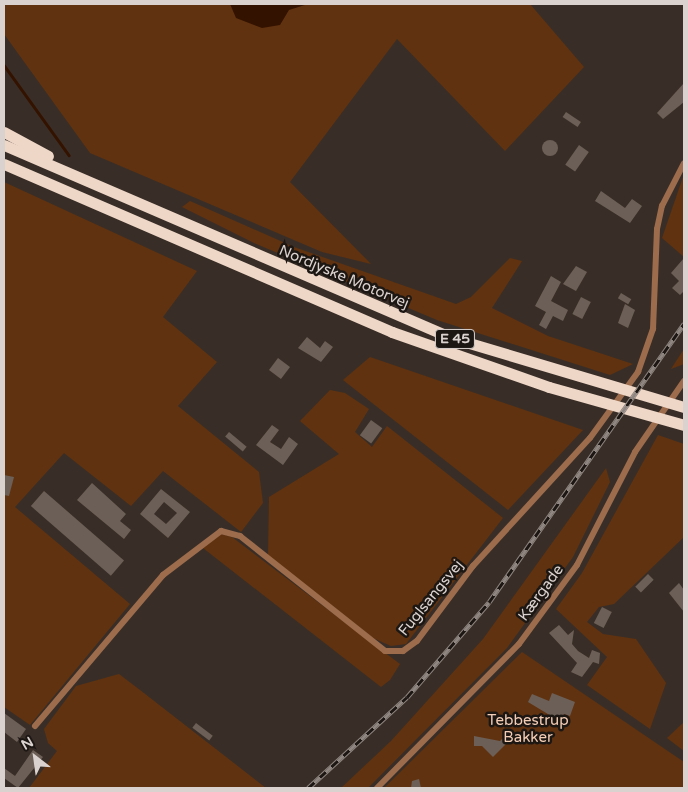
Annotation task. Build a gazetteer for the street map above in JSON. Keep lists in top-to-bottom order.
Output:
{
  "streets": {
    "highway": ["Nordjyske Motorvej", "E 45"],
    "street": ["Kærgade", "Fuglsangsvej"]
  },
  "parks": ["Tebbestrup Bakker"],
  "north": "top left"
}
